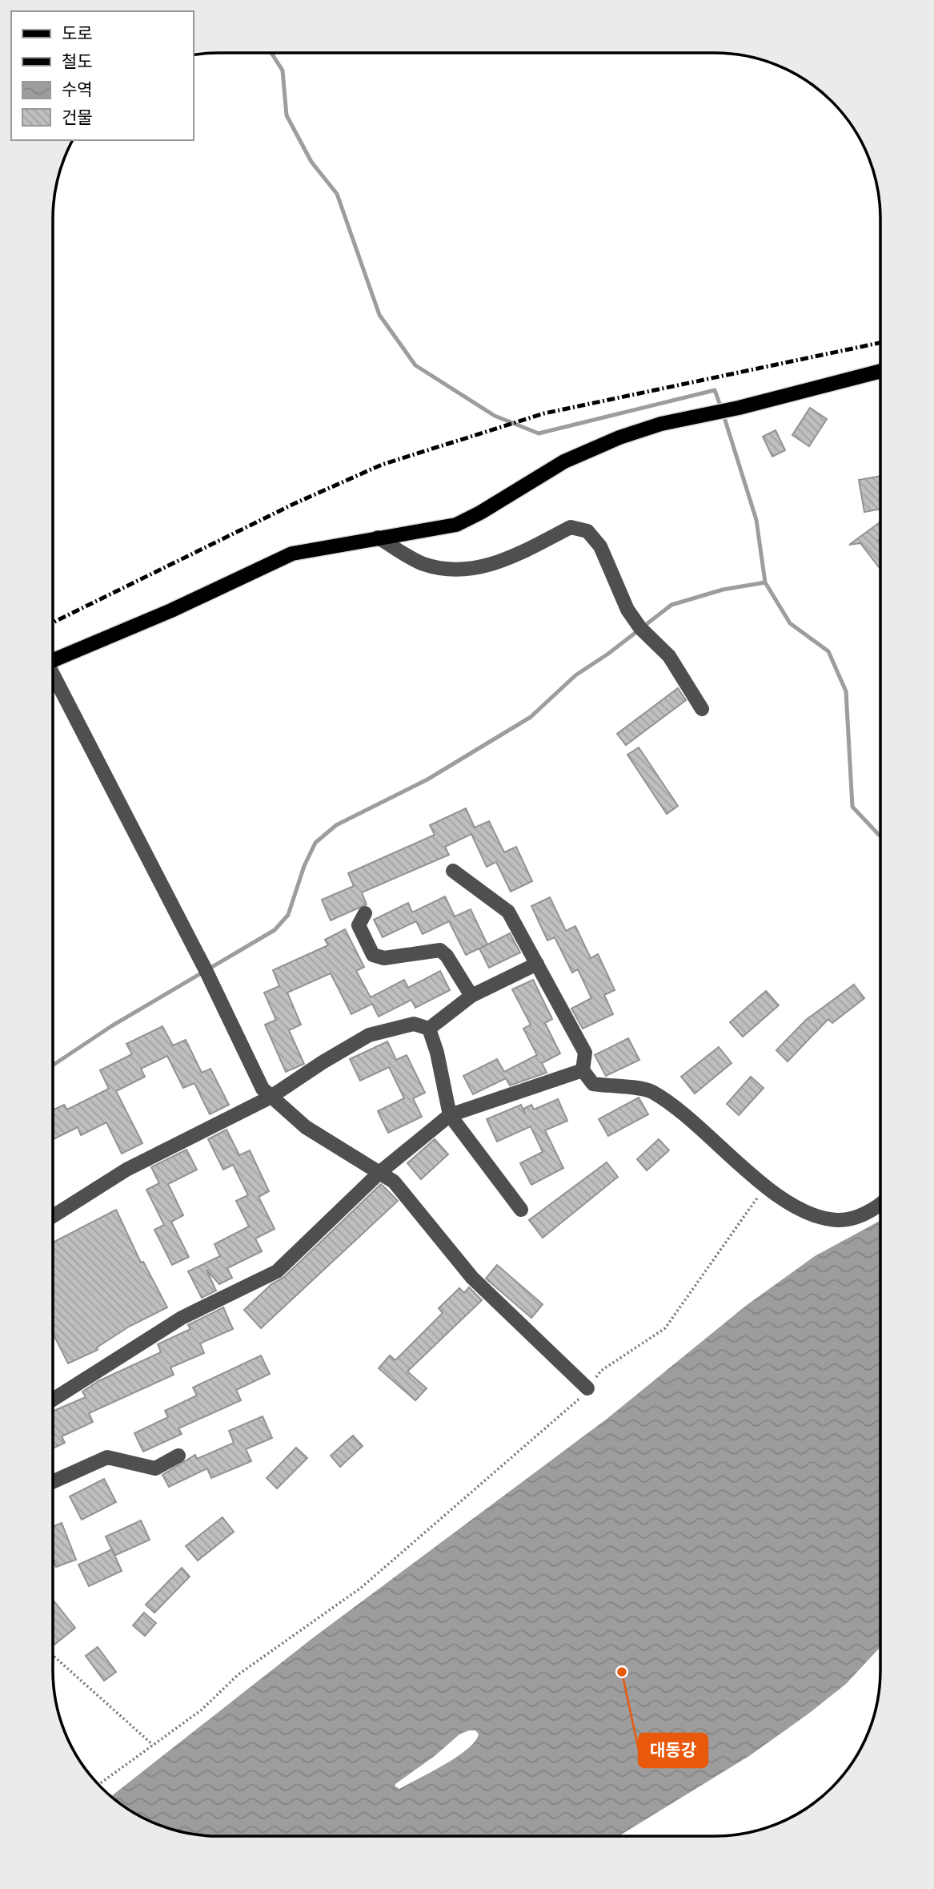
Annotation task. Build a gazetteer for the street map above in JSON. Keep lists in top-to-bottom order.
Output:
{
  "places": ["대동강"],
  "legend": [
    "도로",
    "철도",
    "수역",
    "건물"
  ]
}
